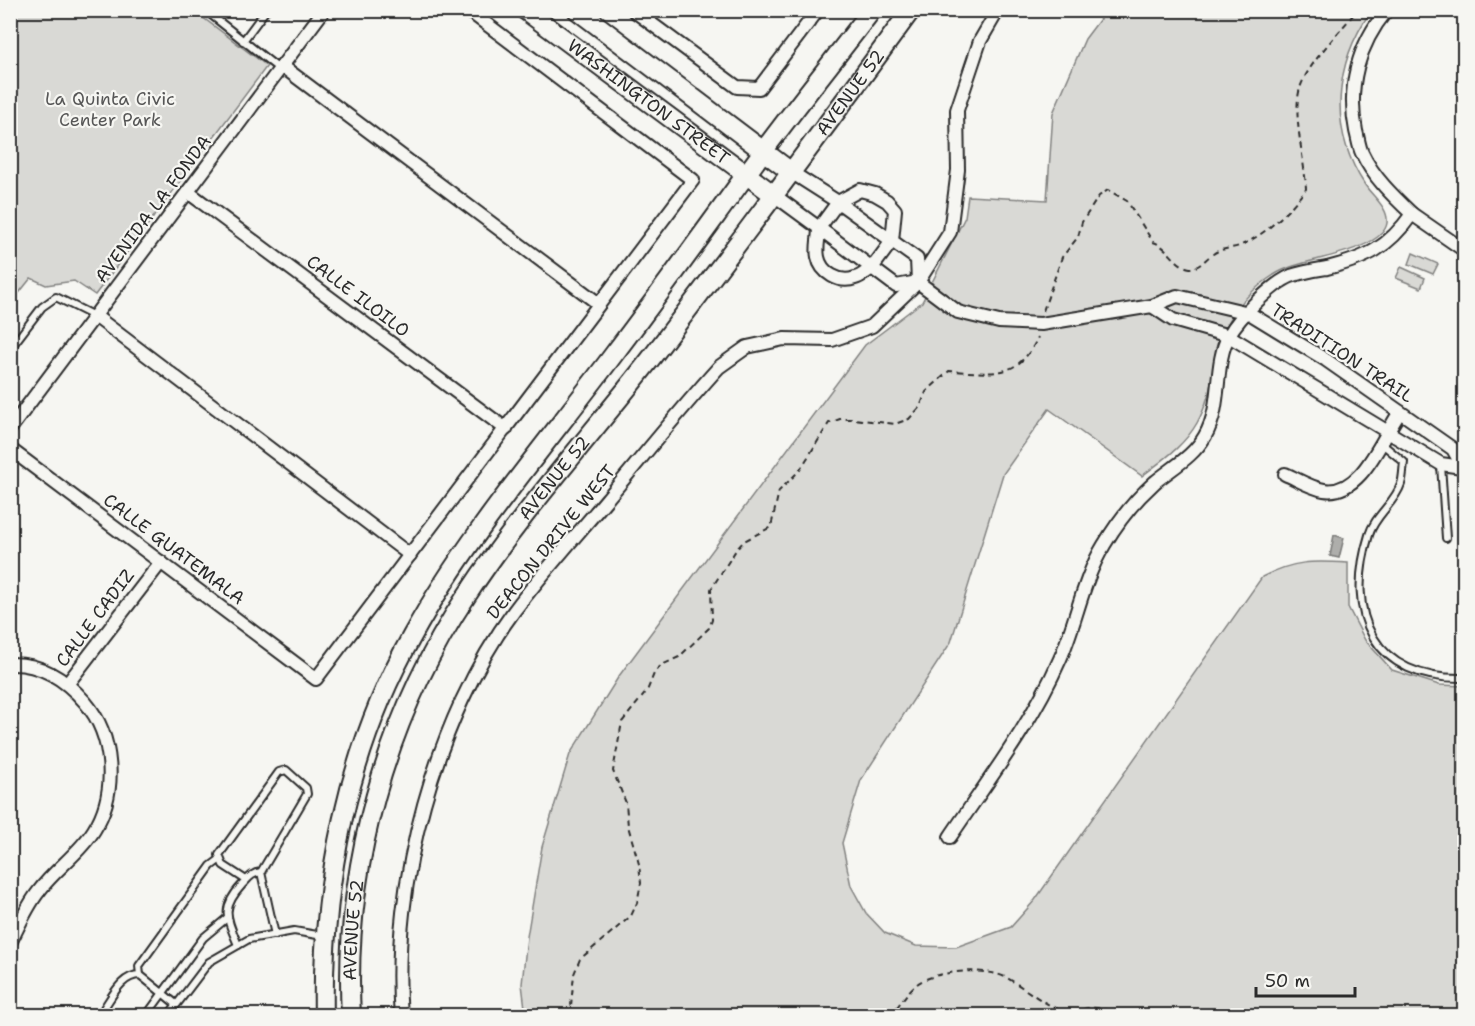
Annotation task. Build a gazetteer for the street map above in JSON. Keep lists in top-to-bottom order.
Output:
{
  "streets": {
    "main road": ["AVENUE 52", "WASHINGTON STREET"],
    "street": [
      "AVENIDA LA FONDA",
      "CALLE ILOILO",
      "TRADITION TRAIL",
      "DEACON DRIVE WEST",
      "CALLE GUATEMALA",
      "CALLE CADIZ"
    ]
  },
  "crossings": [
    ["AVENUE 52", "WASHINGTON STREET"],
    ["AVENIDA LA FONDA", "CALLE ILOILO"],
    ["TRADITION TRAIL", "DEACON DRIVE WEST"],
    ["CALLE GUATEMALA", "CALLE CADIZ"]
  ],
  "parks": ["La Quinta Civic Center Park"],
  "scale_bar": "50 m"
}
